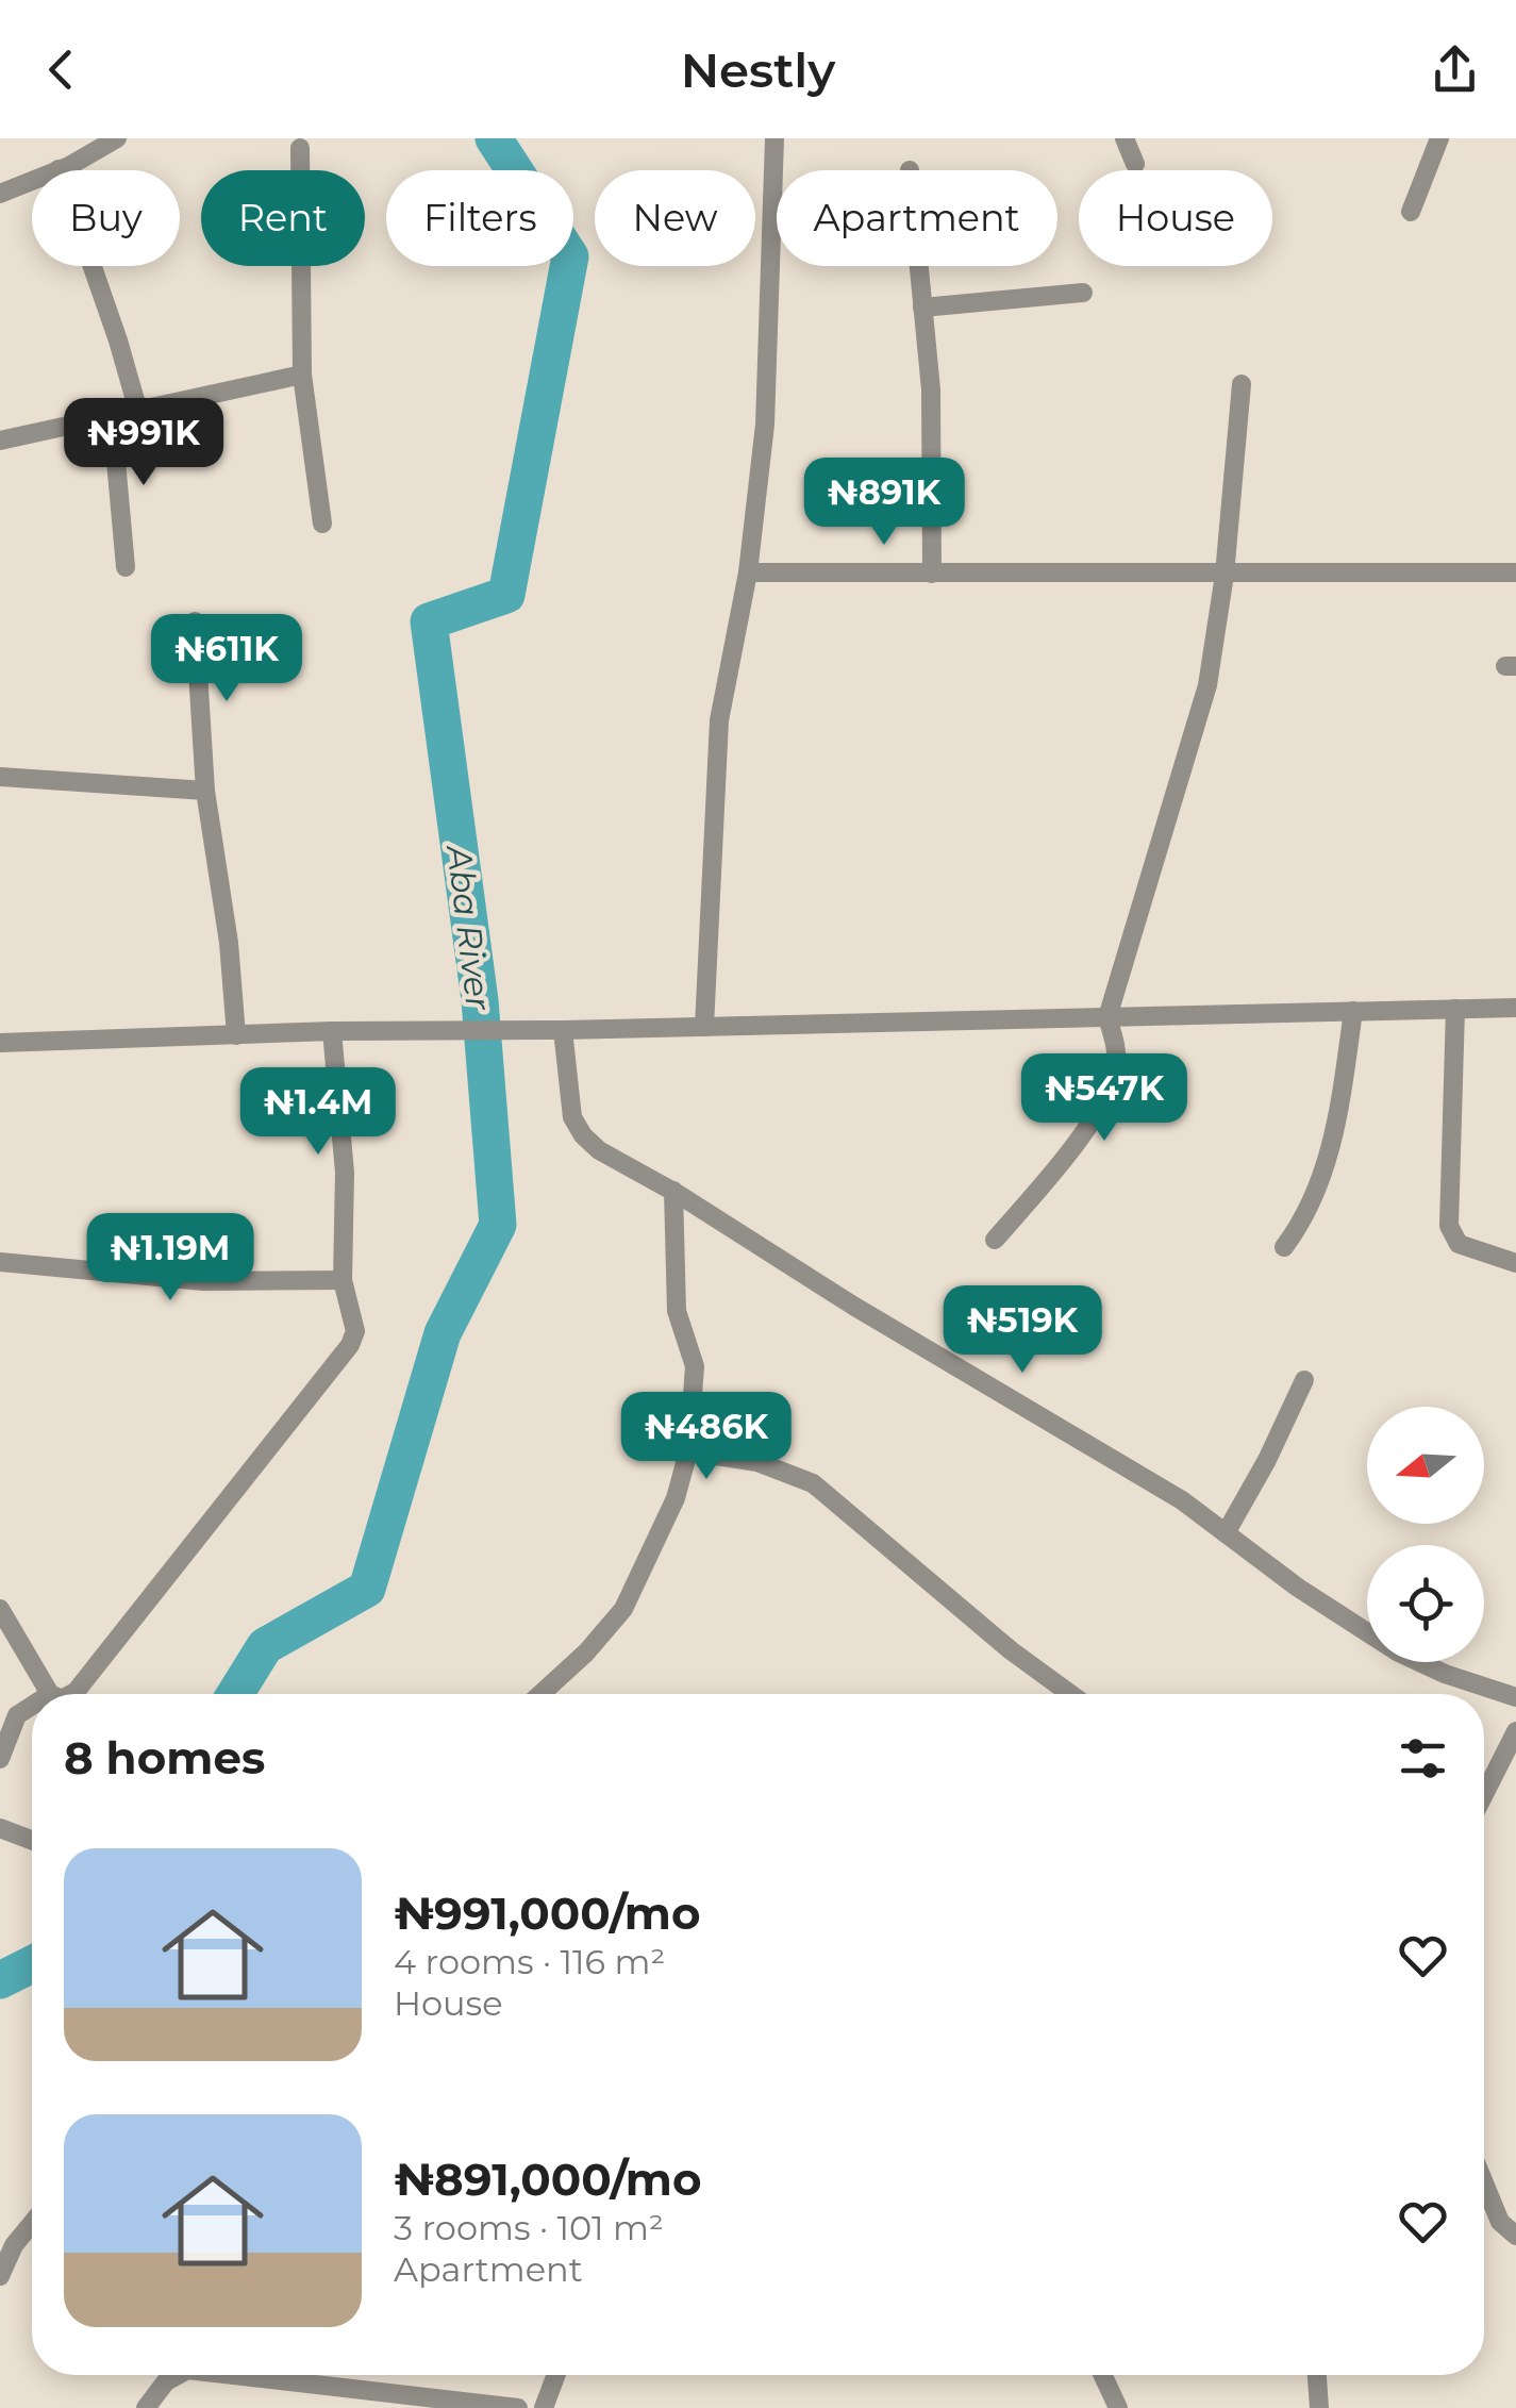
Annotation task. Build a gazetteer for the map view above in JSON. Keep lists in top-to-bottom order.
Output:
{
  "water": ["Aba River"],
  "north": "left",
  "page": {
    "header": "Nestly",
    "chip": [
      "Buy",
      "Rent",
      "Filters",
      "New",
      "Apartment",
      "House"
    ],
    "price": [
      "₦991K",
      "₦891K",
      "₦611K",
      "₦547K",
      "₦1.4M",
      "₦1.19M",
      "₦519K",
      "₦486K"
    ],
    "heading": "8 homes",
    "list": [
      {
        "name": "₦991,000/mo",
        "note": "4 rooms · 116 m² · House"
      },
      {
        "name": "₦891,000/mo",
        "note": "3 rooms · 101 m² · Apartment"
      }
    ]
  }
}
